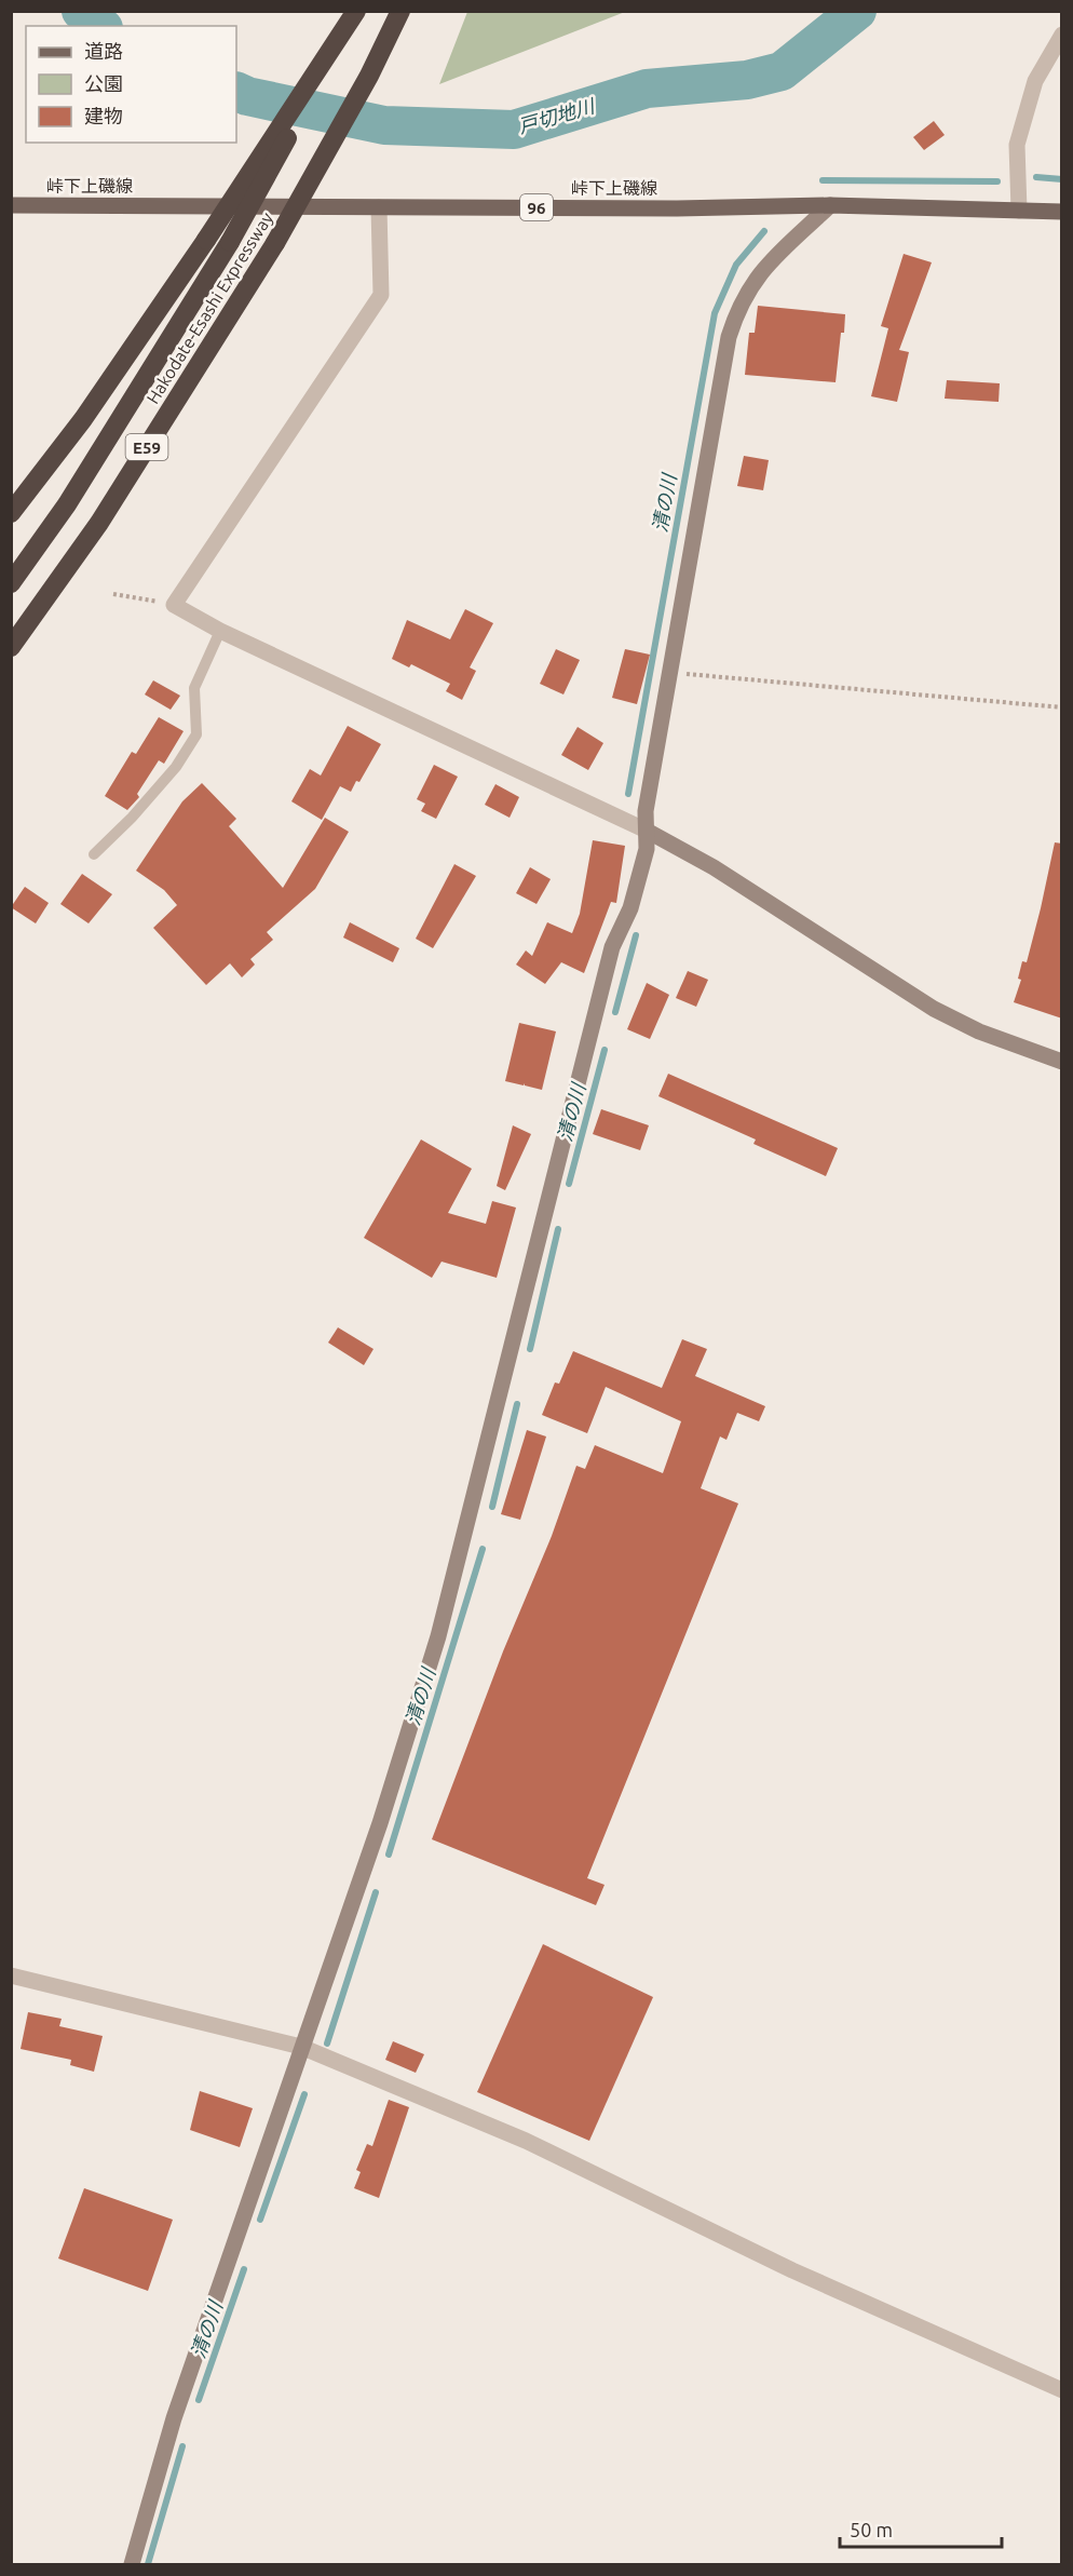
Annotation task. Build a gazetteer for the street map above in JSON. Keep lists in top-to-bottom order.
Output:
{
  "streets": {
    "highway": ["Hakodate-Esashi Expressway", "E59"],
    "main road": ["峠下上磯線", "96"]
  },
  "water": ["戸切地川", "清の川"],
  "legend": ["道路", "公園", "建物"],
  "scale_bar": "50 m"
}
